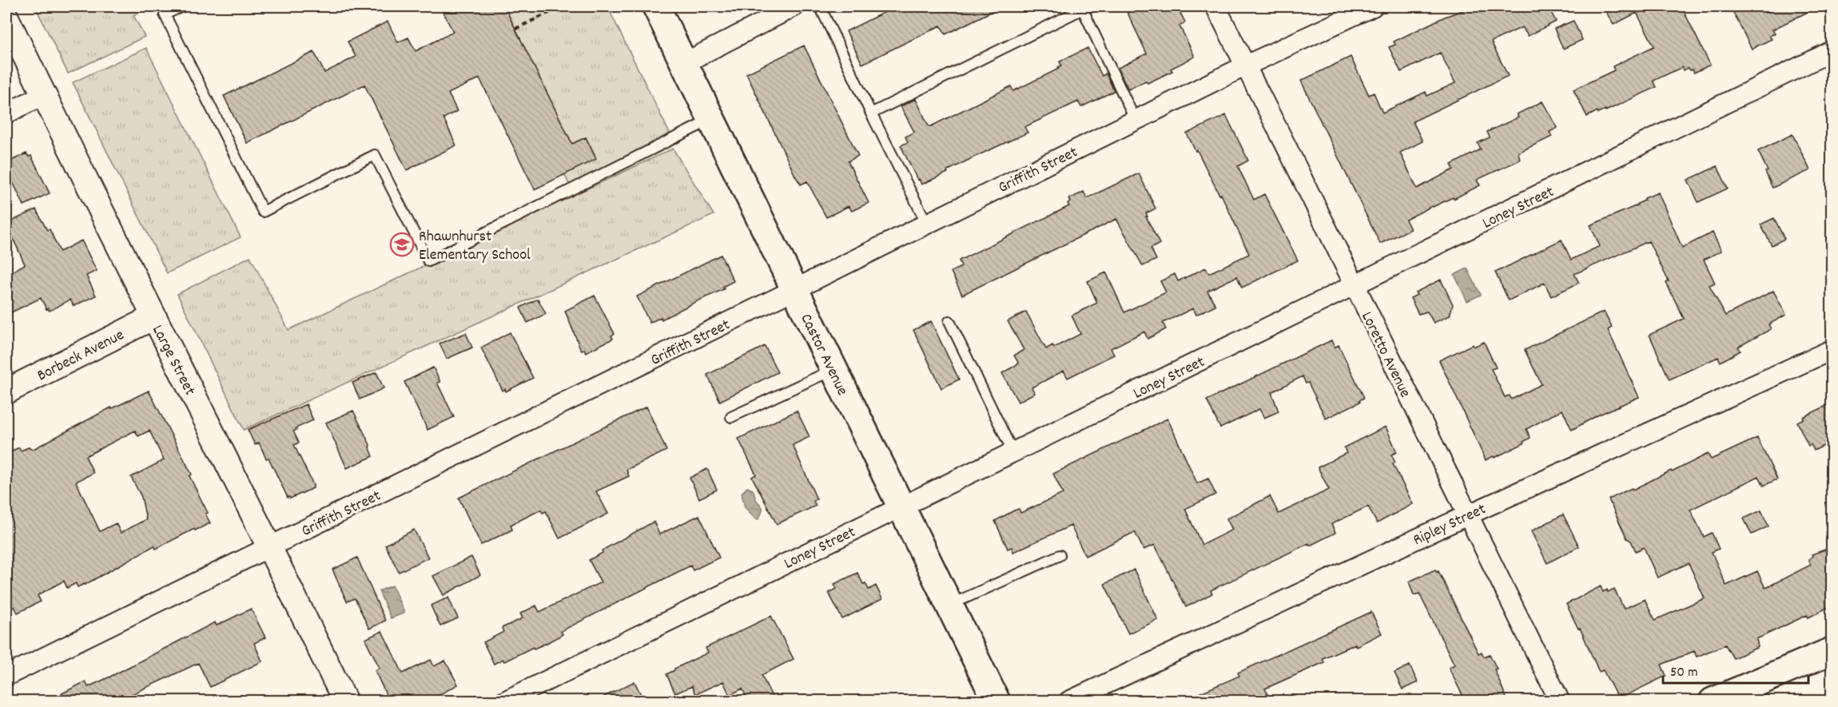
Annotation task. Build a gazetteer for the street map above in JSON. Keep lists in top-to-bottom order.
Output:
{
  "streets": {
    "main road": ["Castor Avenue"],
    "street": [
      "Griffith Street",
      "Loney Street",
      "Borbeck Avenue",
      "Loretto Avenue",
      "Large Street",
      "Ripley Street"
    ]
  },
  "crossings": [
    ["Griffith Street", "Castor Avenue"],
    ["Griffith Street", "Loretto Avenue"],
    ["Griffith Street", "Large Street"],
    ["Loney Street", "Castor Avenue"],
    ["Loney Street", "Loretto Avenue"],
    ["Borbeck Avenue", "Large Street"],
    ["Loretto Avenue", "Ripley Street"]
  ],
  "places": {
    "school or university": ["Rhawnhurst Elementary School"]
  },
  "scale_bar": "50 m"
}
